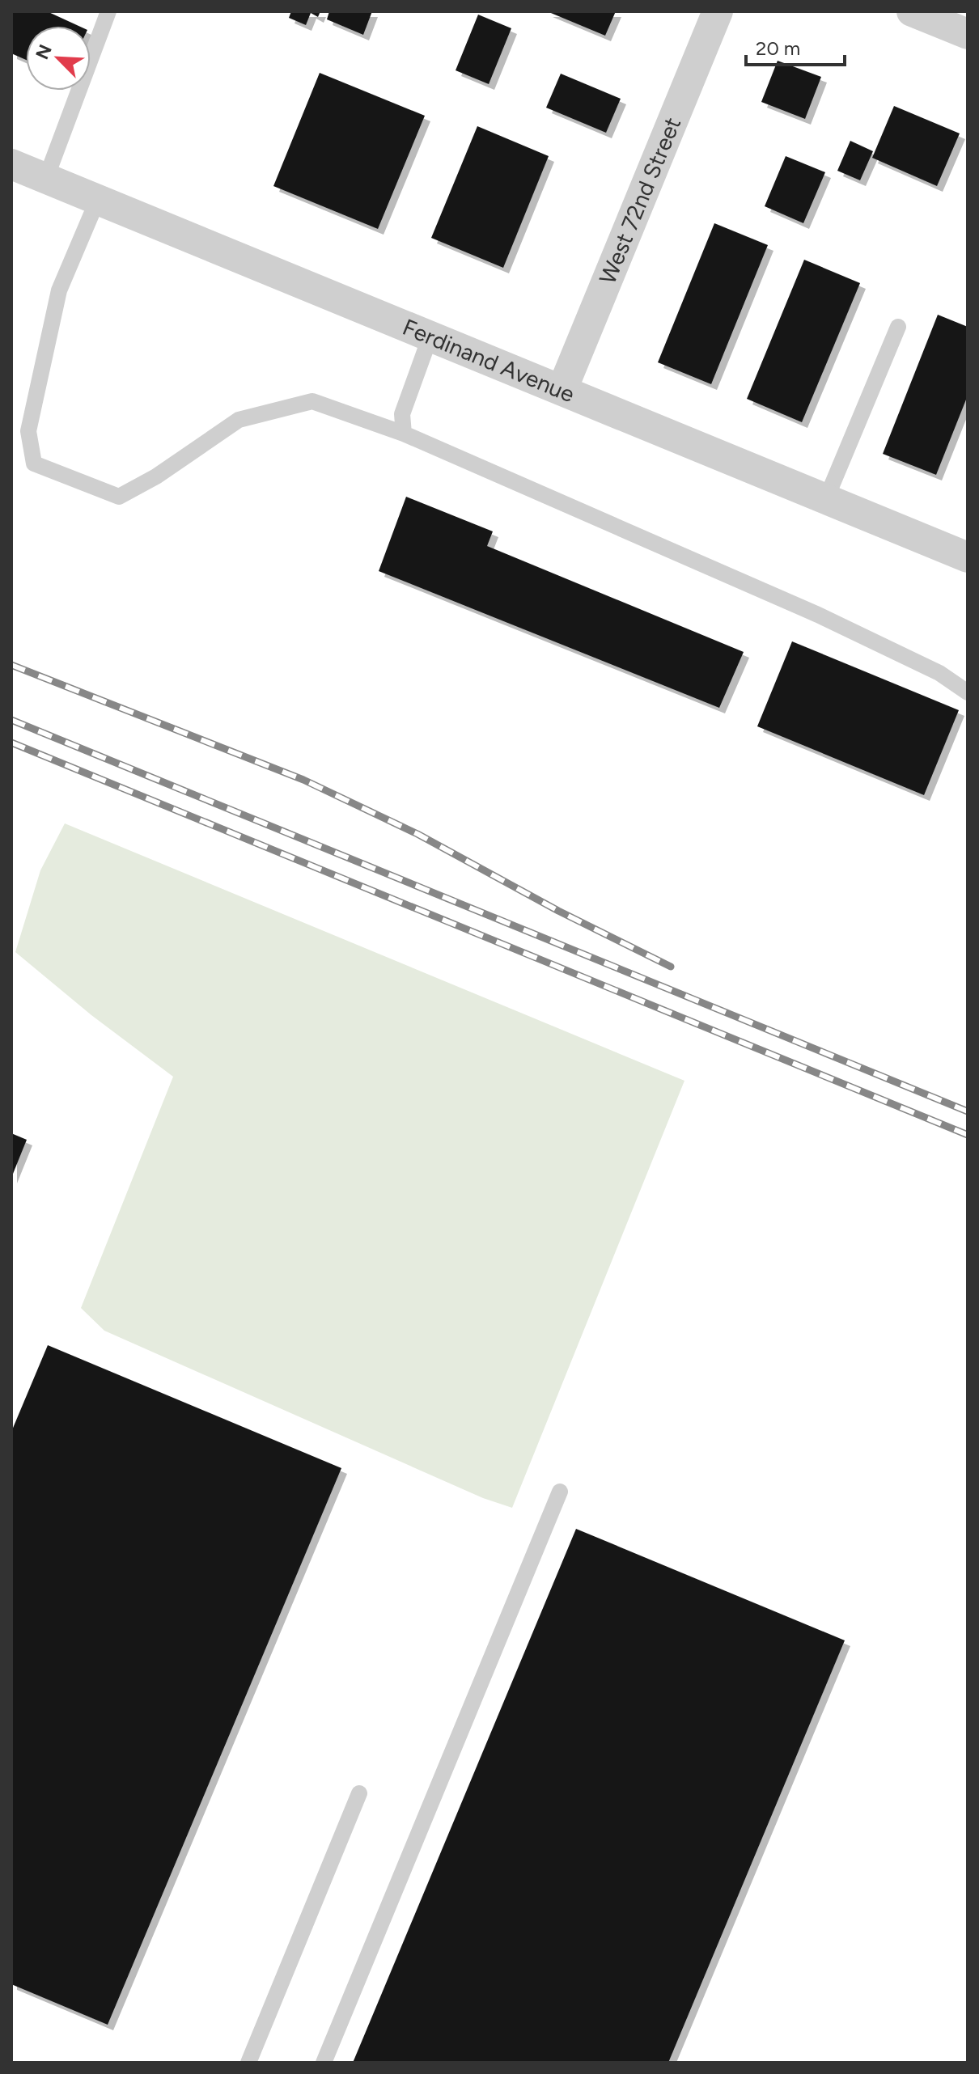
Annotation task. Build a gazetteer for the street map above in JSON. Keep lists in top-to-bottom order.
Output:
{
  "streets": {
    "street": ["West 72nd Street", "Ferdinand Avenue"]
  },
  "crossings": [
    ["West 72nd Street", "Ferdinand Avenue"]
  ],
  "scale_bar": "20 m",
  "north": "top left"
}
